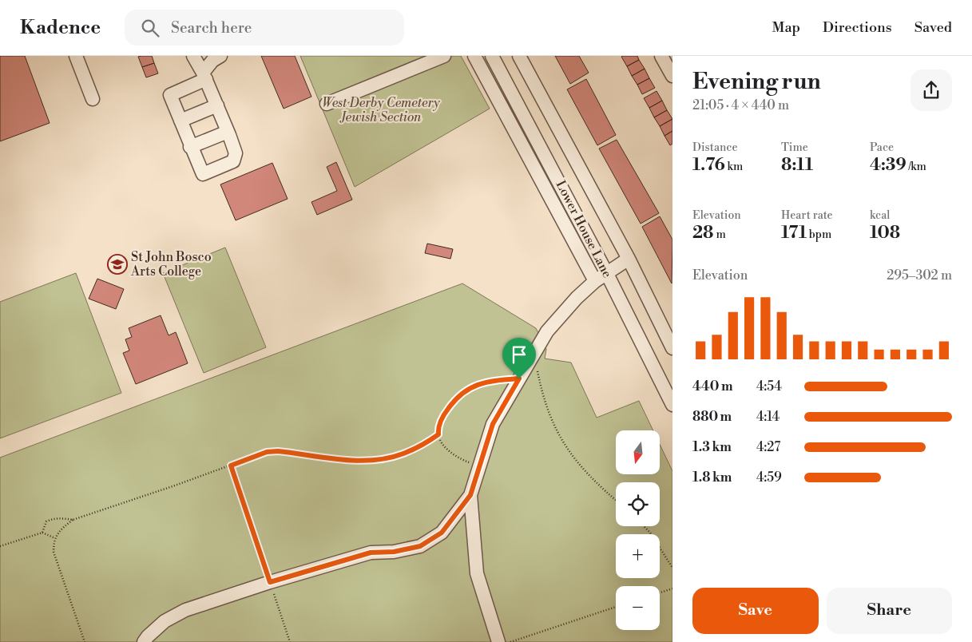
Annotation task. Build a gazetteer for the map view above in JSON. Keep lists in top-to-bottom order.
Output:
{
  "streets": {
    "street": ["Lower House Lane"]
  },
  "parks": ["West Derby Cemetery Jewish Section"],
  "places": {
    "school or university": ["St John Bosco Arts College"]
  },
  "north": "bottom",
  "page": {
    "header": "Kadence",
    "search": "Search here",
    "nav": ["Map", "Directions", "Saved"],
    "heading": ["Evening run", "21:05 · 4 × 440 m"],
    "stats": [
      ["Distance", "1.76 km"],
      ["Time", "8:11"],
      ["Pace", "4:39 /km"],
      ["Elevation", "28 m"],
      ["Heart rate", "171 bpm"],
      ["kcal", "108"]
    ],
    "chart": ["Elevation", "295–302 m"],
    "list": [
      {
        "name": "440 m",
        "note": "4:54"
      },
      {
        "name": "880 m",
        "note": "4:14"
      },
      {
        "name": "1.3 km",
        "note": "4:27"
      },
      {
        "name": "1.8 km",
        "note": "4:59"
      }
    ],
    "map_buttons": ["+", "−"],
    "buttons": ["Save", "Share"]
  }
}
